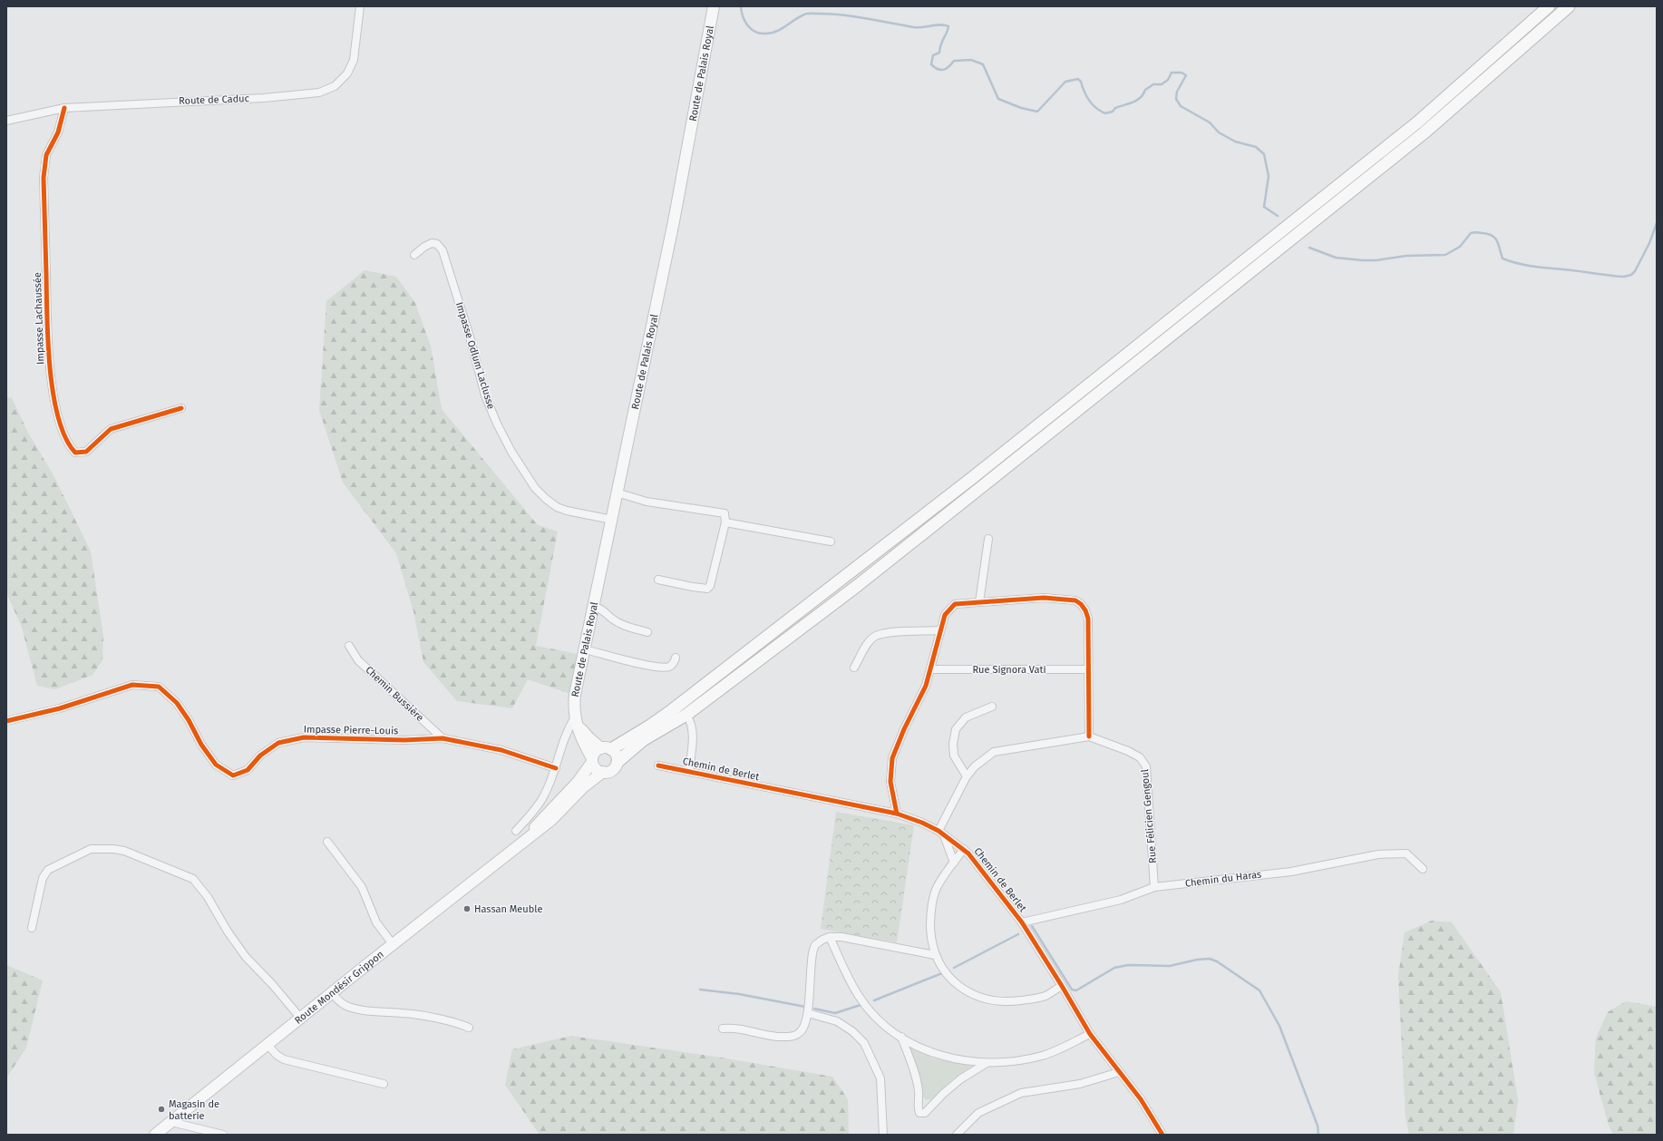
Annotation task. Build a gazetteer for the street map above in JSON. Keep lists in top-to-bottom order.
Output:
{
  "streets": {
    "main road": ["Route de Palais Royal", "Route Mondésir Grippon"],
    "street": [
      "Route de Caduc",
      "Impasse Lachaussée",
      "Impasse Odlum Laclusse",
      "Rue Signora Vati",
      "Chemin Bussière",
      "Impasse Pierre-Louis",
      "Chemin de Berlet",
      "Rue Félicien Gengoul",
      "Chemin du Haras"
    ]
  },
  "crossings": [
    ["Route de Palais Royal", "Impasse Odlum Laclusse"],
    ["Route de Palais Royal", "Route Mondésir Grippon"],
    ["Route de Caduc", "Impasse Lachaussée"],
    ["Chemin Bussière", "Impasse Pierre-Louis"],
    ["Chemin de Berlet", "Chemin du Haras"],
    ["Rue Félicien Gengoul", "Chemin du Haras"]
  ],
  "places": ["Hassan Meuble", "Magasin de batterie"]
}
